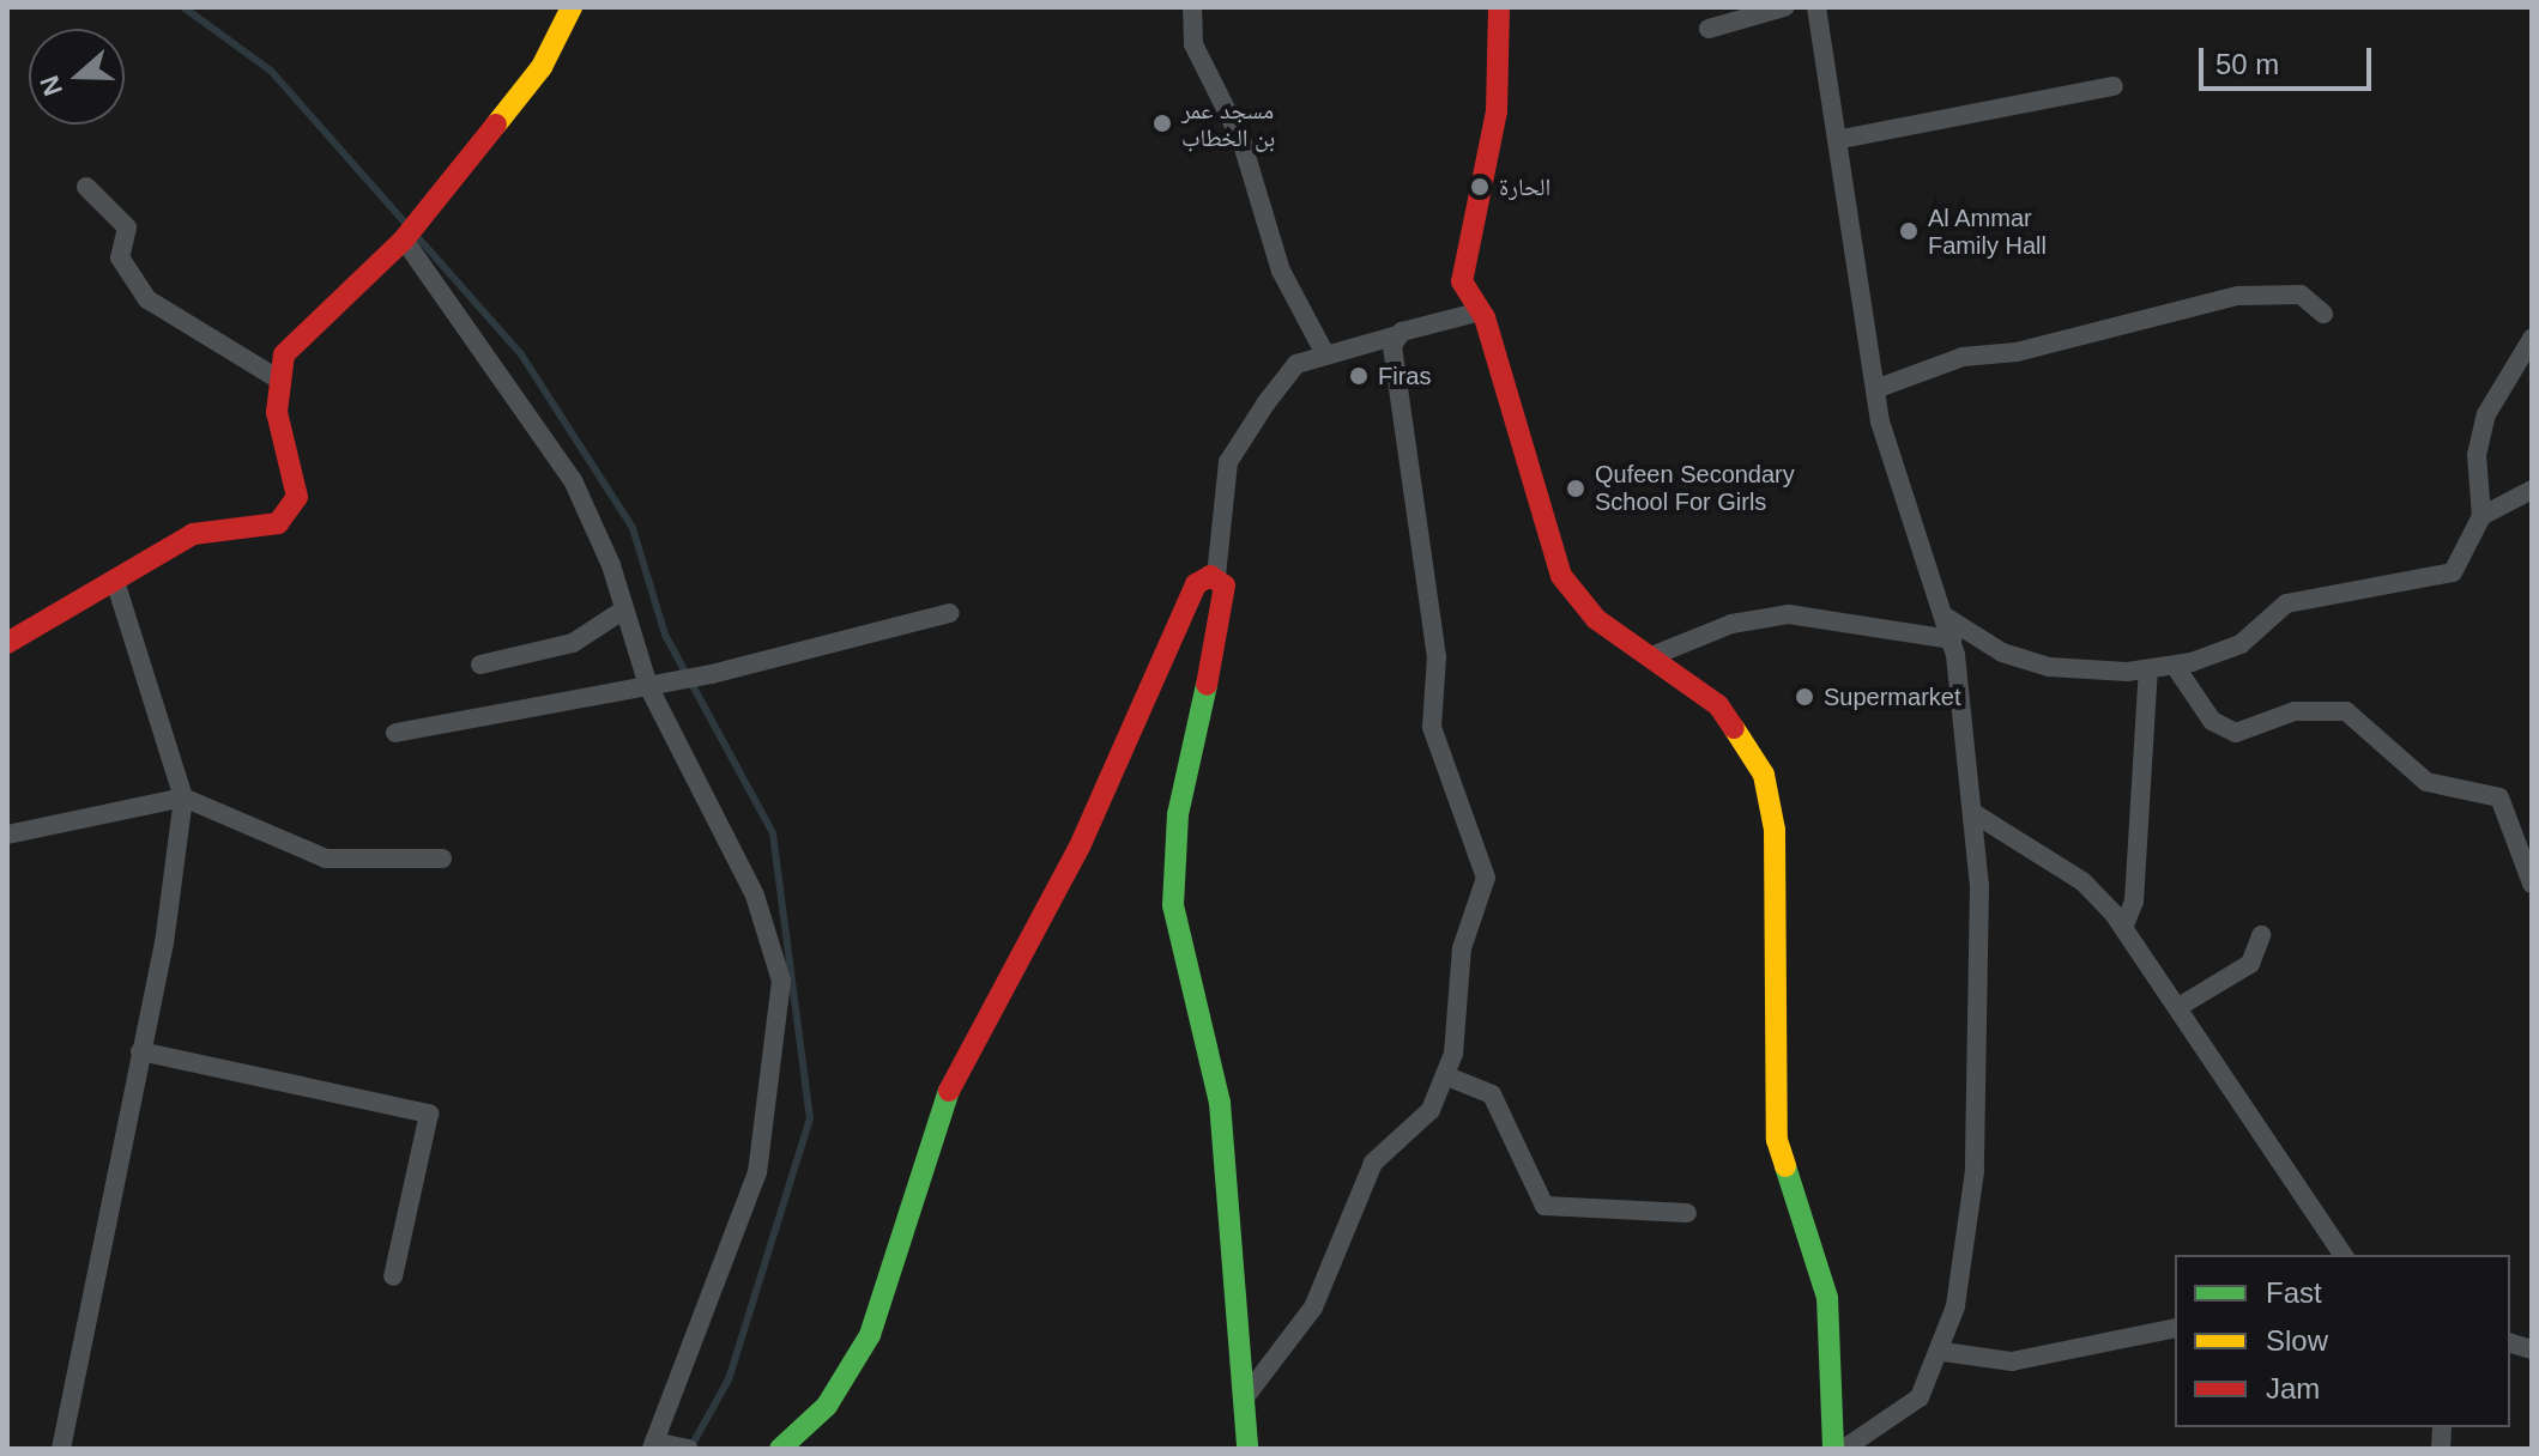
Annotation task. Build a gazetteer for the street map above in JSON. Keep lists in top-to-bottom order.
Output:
{
  "places": [
    "مسجد عمر بن الخطاب",
    "الحارة",
    "Al Ammar Family Hall",
    "Firas",
    "Qufeen Secondary School For Girls",
    "Supermarket"
  ],
  "legend": ["Fast", "Slow", "Jam"],
  "scale_bar": "50 m",
  "north": "left"
}
